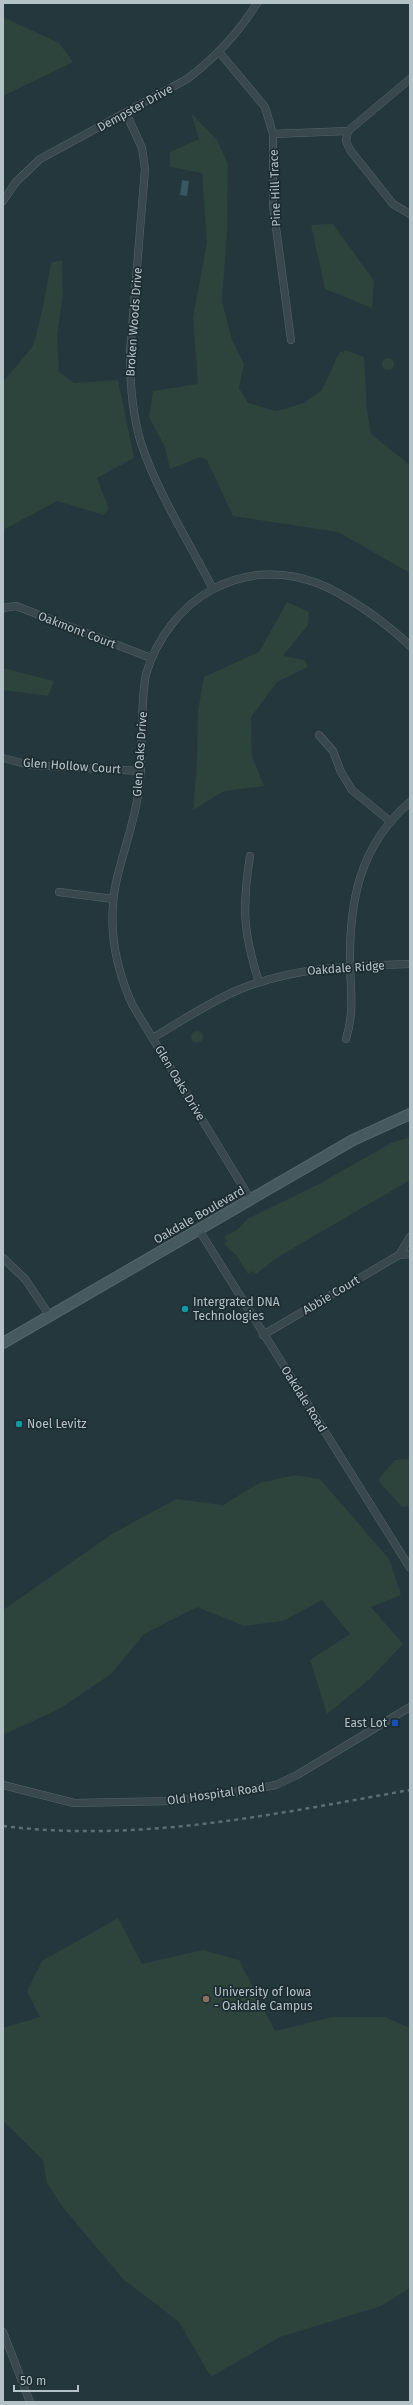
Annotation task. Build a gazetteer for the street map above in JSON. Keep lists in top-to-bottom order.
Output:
{
  "streets": {
    "main road": ["Oakdale Boulevard"],
    "street": [
      "Dempster Drive",
      "Pine Hill Trace",
      "Broken Woods Drive",
      "Oakmont Court",
      "Glen Oaks Drive",
      "Glen Hollow Court",
      "Oakdale Ridge",
      "Abbie Court",
      "Oakdale Road",
      "Old Hospital Road"
    ]
  },
  "crossings": [
    ["Dempster Drive", "Pine Hill Trace"],
    ["Dempster Drive", "Broken Woods Drive"],
    ["Broken Woods Drive", "Glen Oaks Drive"],
    ["Oakmont Court", "Glen Oaks Drive"],
    ["Glen Oaks Drive", "Glen Hollow Court"],
    ["Glen Oaks Drive", "Oakdale Ridge"],
    ["Glen Oaks Drive", "Oakdale Boulevard"],
    ["Oakdale Boulevard", "Oakdale Road"],
    ["Abbie Court", "Oakdale Road"]
  ],
  "places": {
    "other": ["Intergrated DNA Technologies", "Noel Levitz", "University of Iowa - Oakdale Campus"],
    "transit": ["East Lot"]
  },
  "scale_bar": "50 m"
}
